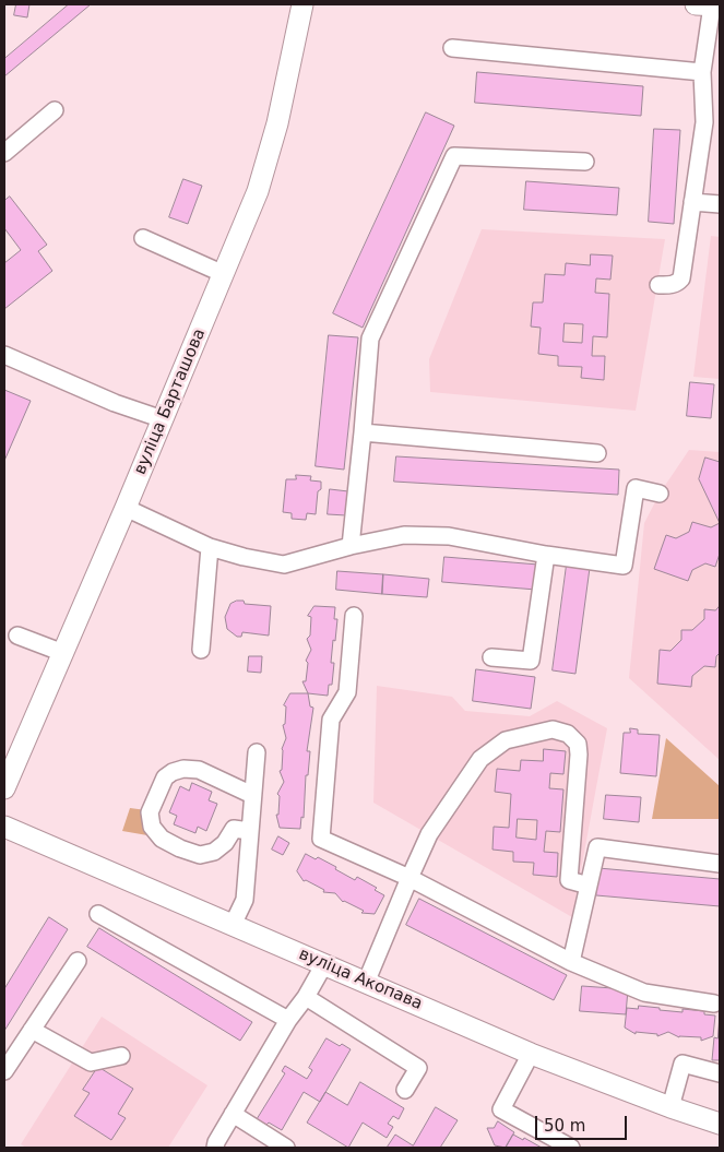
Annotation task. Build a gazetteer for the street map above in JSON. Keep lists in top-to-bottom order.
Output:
{
  "streets": {
    "main road": ["вуліца Барташова", "вуліца Акопава"]
  },
  "scale_bar": "50 m"
}
